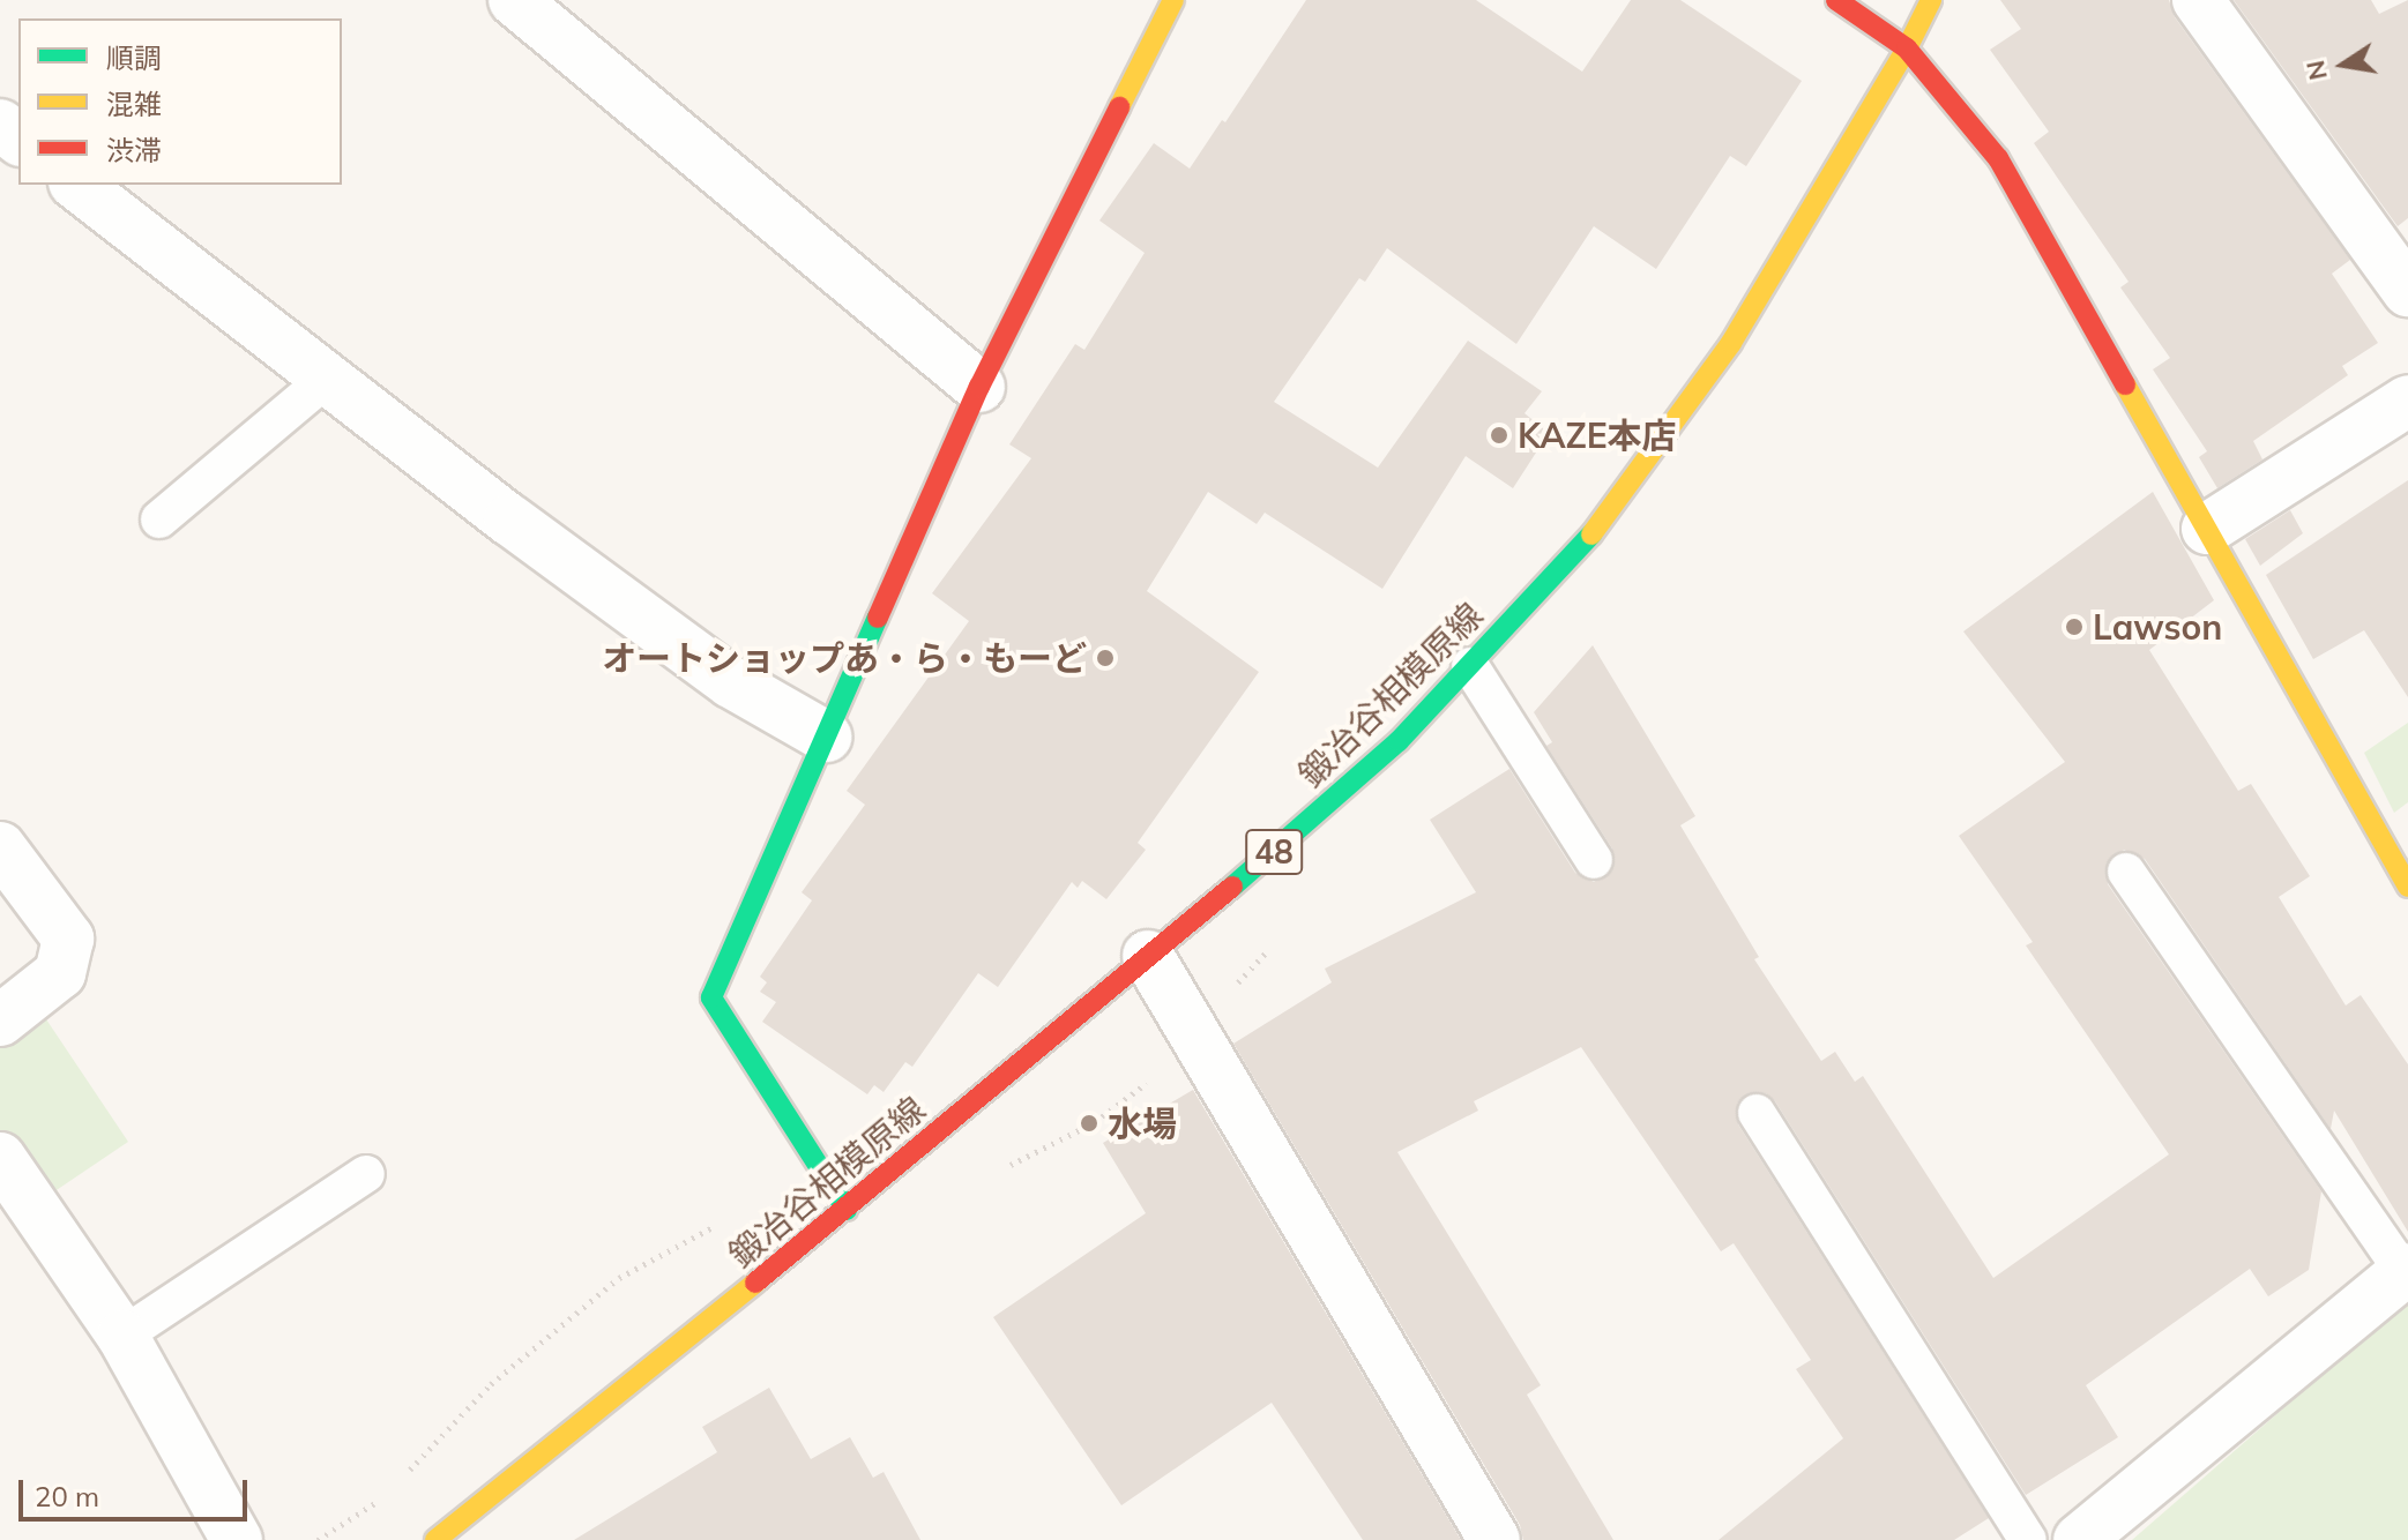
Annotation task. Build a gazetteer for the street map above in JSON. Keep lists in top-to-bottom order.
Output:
{
  "streets": {
    "street": ["鍛冶谷相模原線", "48"]
  },
  "places": [
    "KAZE本店",
    "Lawson",
    "オートショップあ・ら・もーど",
    "水場"
  ],
  "legend": ["順調", "混雑", "渋滞"],
  "scale_bar": "20 m",
  "north": "left"
}
